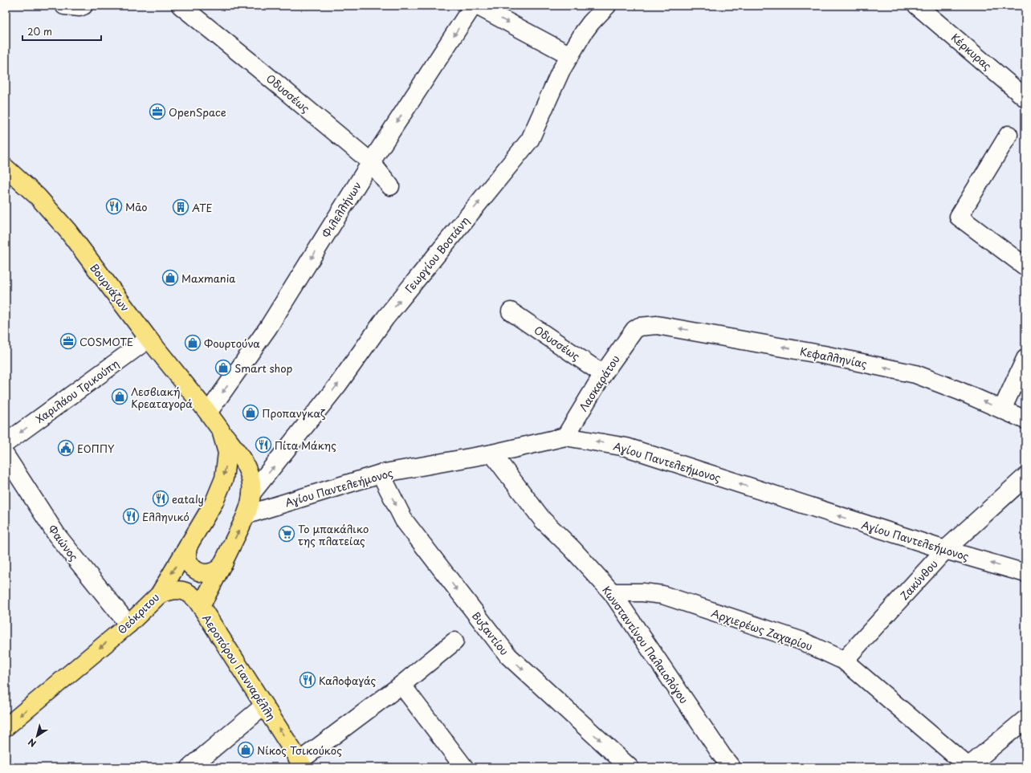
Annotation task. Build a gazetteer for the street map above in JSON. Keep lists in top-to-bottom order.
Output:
{
  "streets": {
    "main road": ["Βουρνάζων", "Θεόκριτου", "Αεροπόρου Γιανναρέλλη"],
    "street": [
      "Κέρκυρας",
      "Οδυσσέως",
      "Φιλελλήνων",
      "Γεωργίου Βοστάνη",
      "Κεφαλληνίας",
      "Λασκαράτου",
      "Χαριλάου Τρικούπη",
      "Αγίου Παντελεήμονος",
      "Φαώνος",
      "Ζακύνθου",
      "Αρχιερέως Ζαχαρίου",
      "Βυζαντίου",
      "Κωνσταντίνου Παλαιολόγου"
    ]
  },
  "crossings": [
    ["Οδυσσέως", "Φιλελλήνων"],
    ["Οδυσσέως", "Λασκαράτου"],
    ["Φιλελλήνων", "Βουρνάζων"],
    ["Φιλελλήνων", "Θεόκριτου"],
    ["Γεωργίου Βοστάνη", "Αεροπόρου Γιανναρέλλη"],
    ["Βουρνάζων", "Χαριλάου Τρικούπη"],
    ["Βουρνάζων", "Θεόκριτου"],
    ["Κεφαλληνίας", "Λασκαράτου"],
    ["Λασκαράτου", "Αγίου Παντελεήμονος"],
    ["Αγίου Παντελεήμονος", "Ζακύνθου"],
    ["Αγίου Παντελεήμονος", "Βυζαντίου"],
    ["Αγίου Παντελεήμονος", "Κωνσταντίνου Παλαιολόγου"],
    ["Αγίου Παντελεήμονος", "Αεροπόρου Γιανναρέλλη"],
    ["Φαώνος", "Θεόκριτου"],
    ["Ζακύνθου", "Αρχιερέως Ζαχαρίου"],
    ["Αρχιερέως Ζαχαρίου", "Κωνσταντίνου Παλαιολόγου"]
  ],
  "one_way": [
    "Φιλελλήνων",
    "Γεωργίου Βοστάνη",
    "Κεφαλληνίας",
    "Χαριλάου Τρικούπη",
    "Αγίου Παντελεήμονος",
    "Θεόκριτου",
    "Βυζαντίου"
  ],
  "places": {
    "office": ["OpenSpace", "COSMOTE"],
    "restaurant": [
      "Māo",
      "Πίτα Μάκης",
      "eataly",
      "Ελληνικό",
      "Καλοφαγάς"
    ],
    "building": ["ΑΤΕ"],
    "shop": [
      "Maxmania",
      "Φουρτούνα",
      "Smart shop",
      "Λεσβιακή Κρεαταγορά",
      "Προπανγκαζ",
      "Νίκος Τσικούκος"
    ],
    "public building": ["ΕΟΠΠΥ"],
    "supermarket": ["Το μπακάλικο της πλατείας"]
  },
  "scale_bar": "20 m",
  "north": "bottom left"
}
